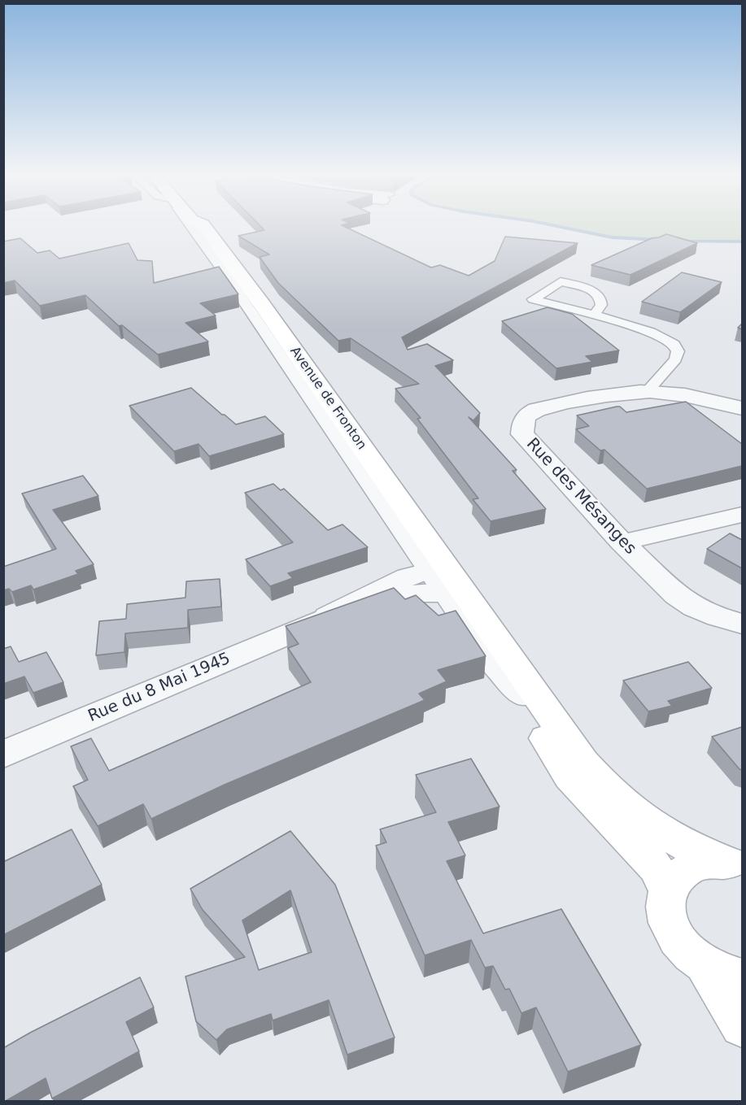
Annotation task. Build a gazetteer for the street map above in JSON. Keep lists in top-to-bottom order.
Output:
{
  "streets": {
    "main road": ["Avenue de Fronton"],
    "street": ["Rue des Mésanges", "Rue du 8 Mai 1945"]
  },
  "crossings": [
    ["Avenue de Fronton", "Rue du 8 Mai 1945"]
  ]
}
